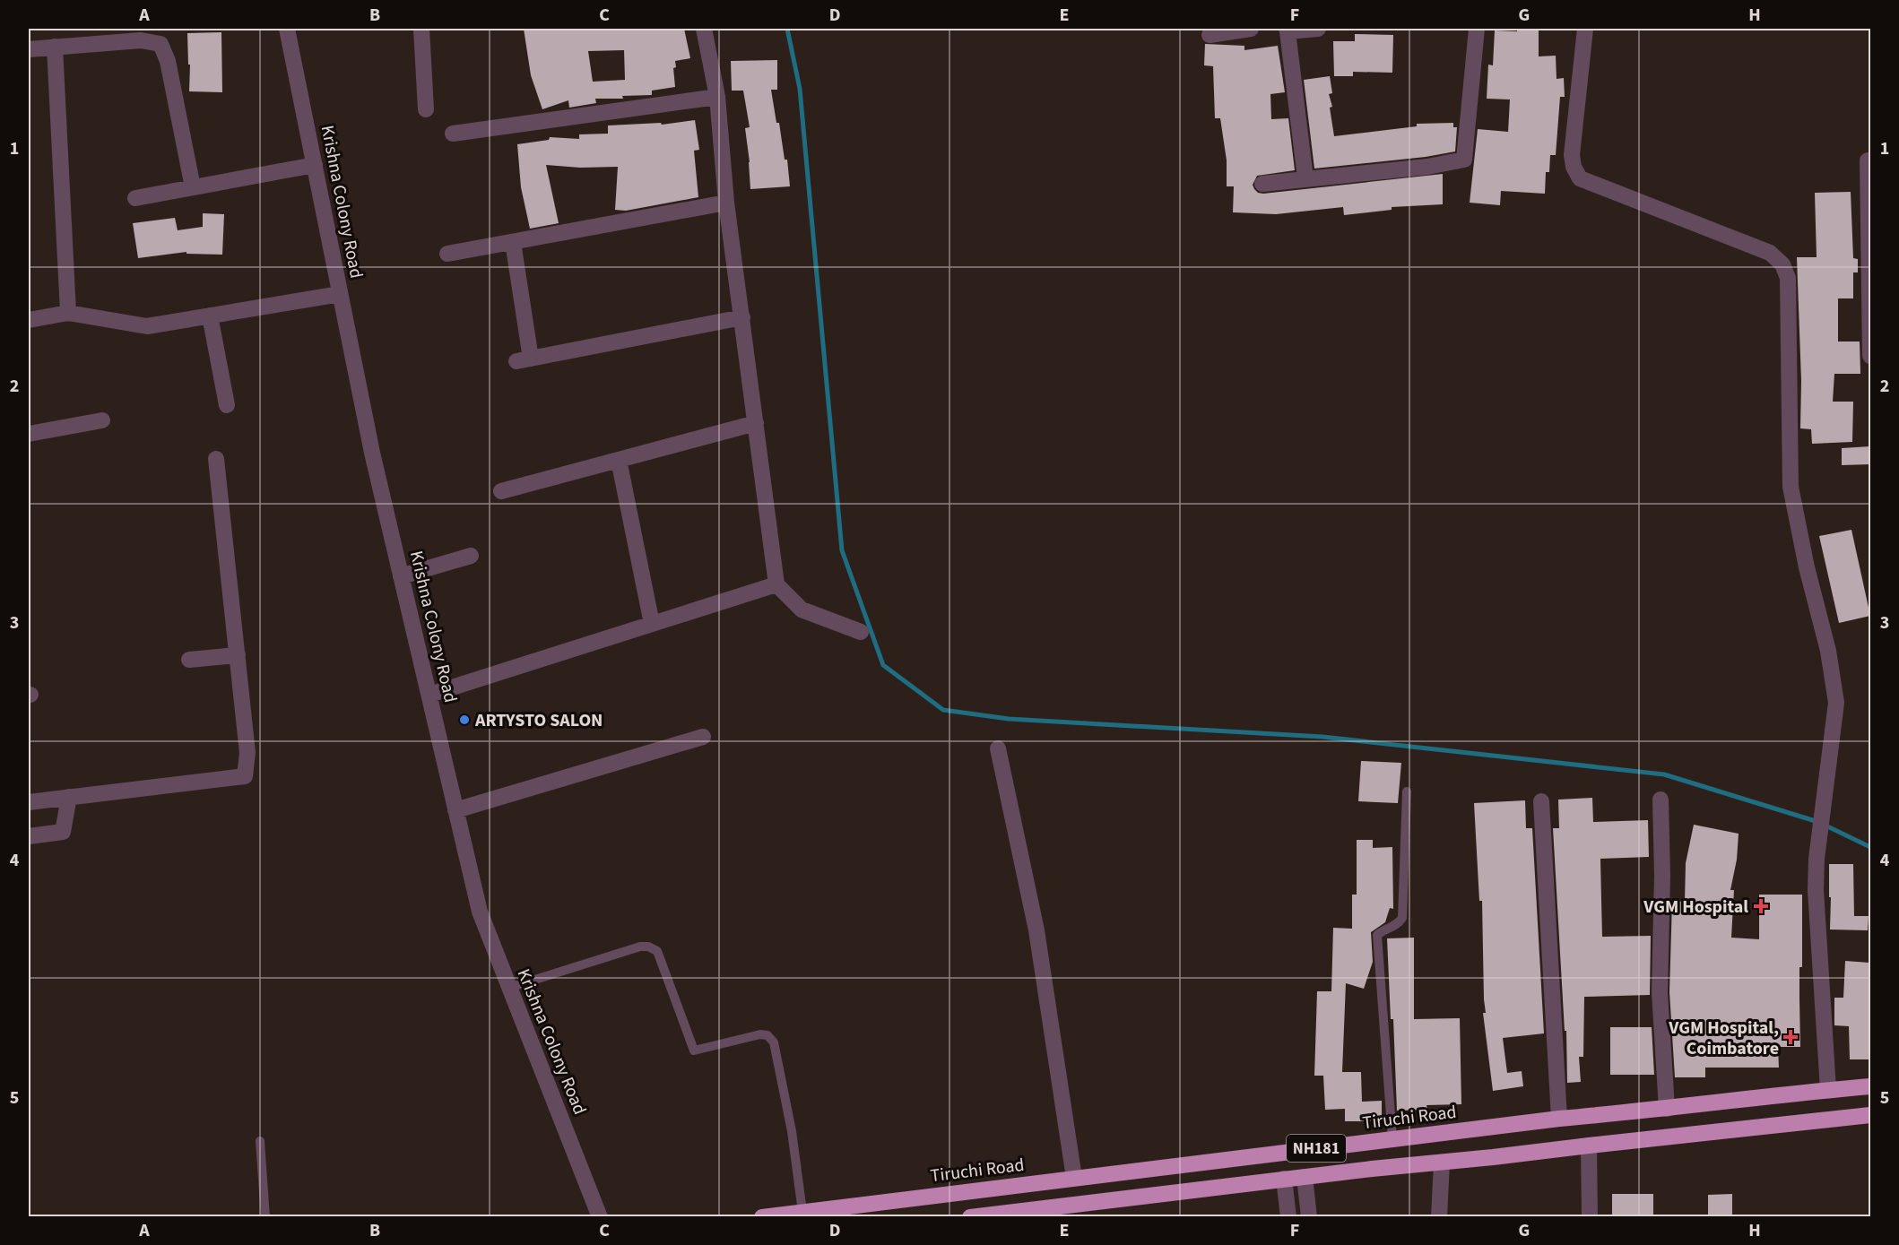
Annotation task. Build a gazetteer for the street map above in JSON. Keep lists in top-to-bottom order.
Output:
{
  "streets": {
    "highway": ["Tiruchi Road", "NH181"],
    "street": ["Krishna Colony Road"]
  },
  "places": {
    "other": ["ARTYSTO SALON"],
    "health": ["VGM Hospital", "VGM Hospital, Coimbatore"]
  },
  "grid": {
    "columns": [
      "A",
      "B",
      "C",
      "D",
      "E",
      "F",
      "G",
      "H"
    ],
    "rows": [
      "1",
      "2",
      "3",
      "4",
      "5"
    ]
  }
}
